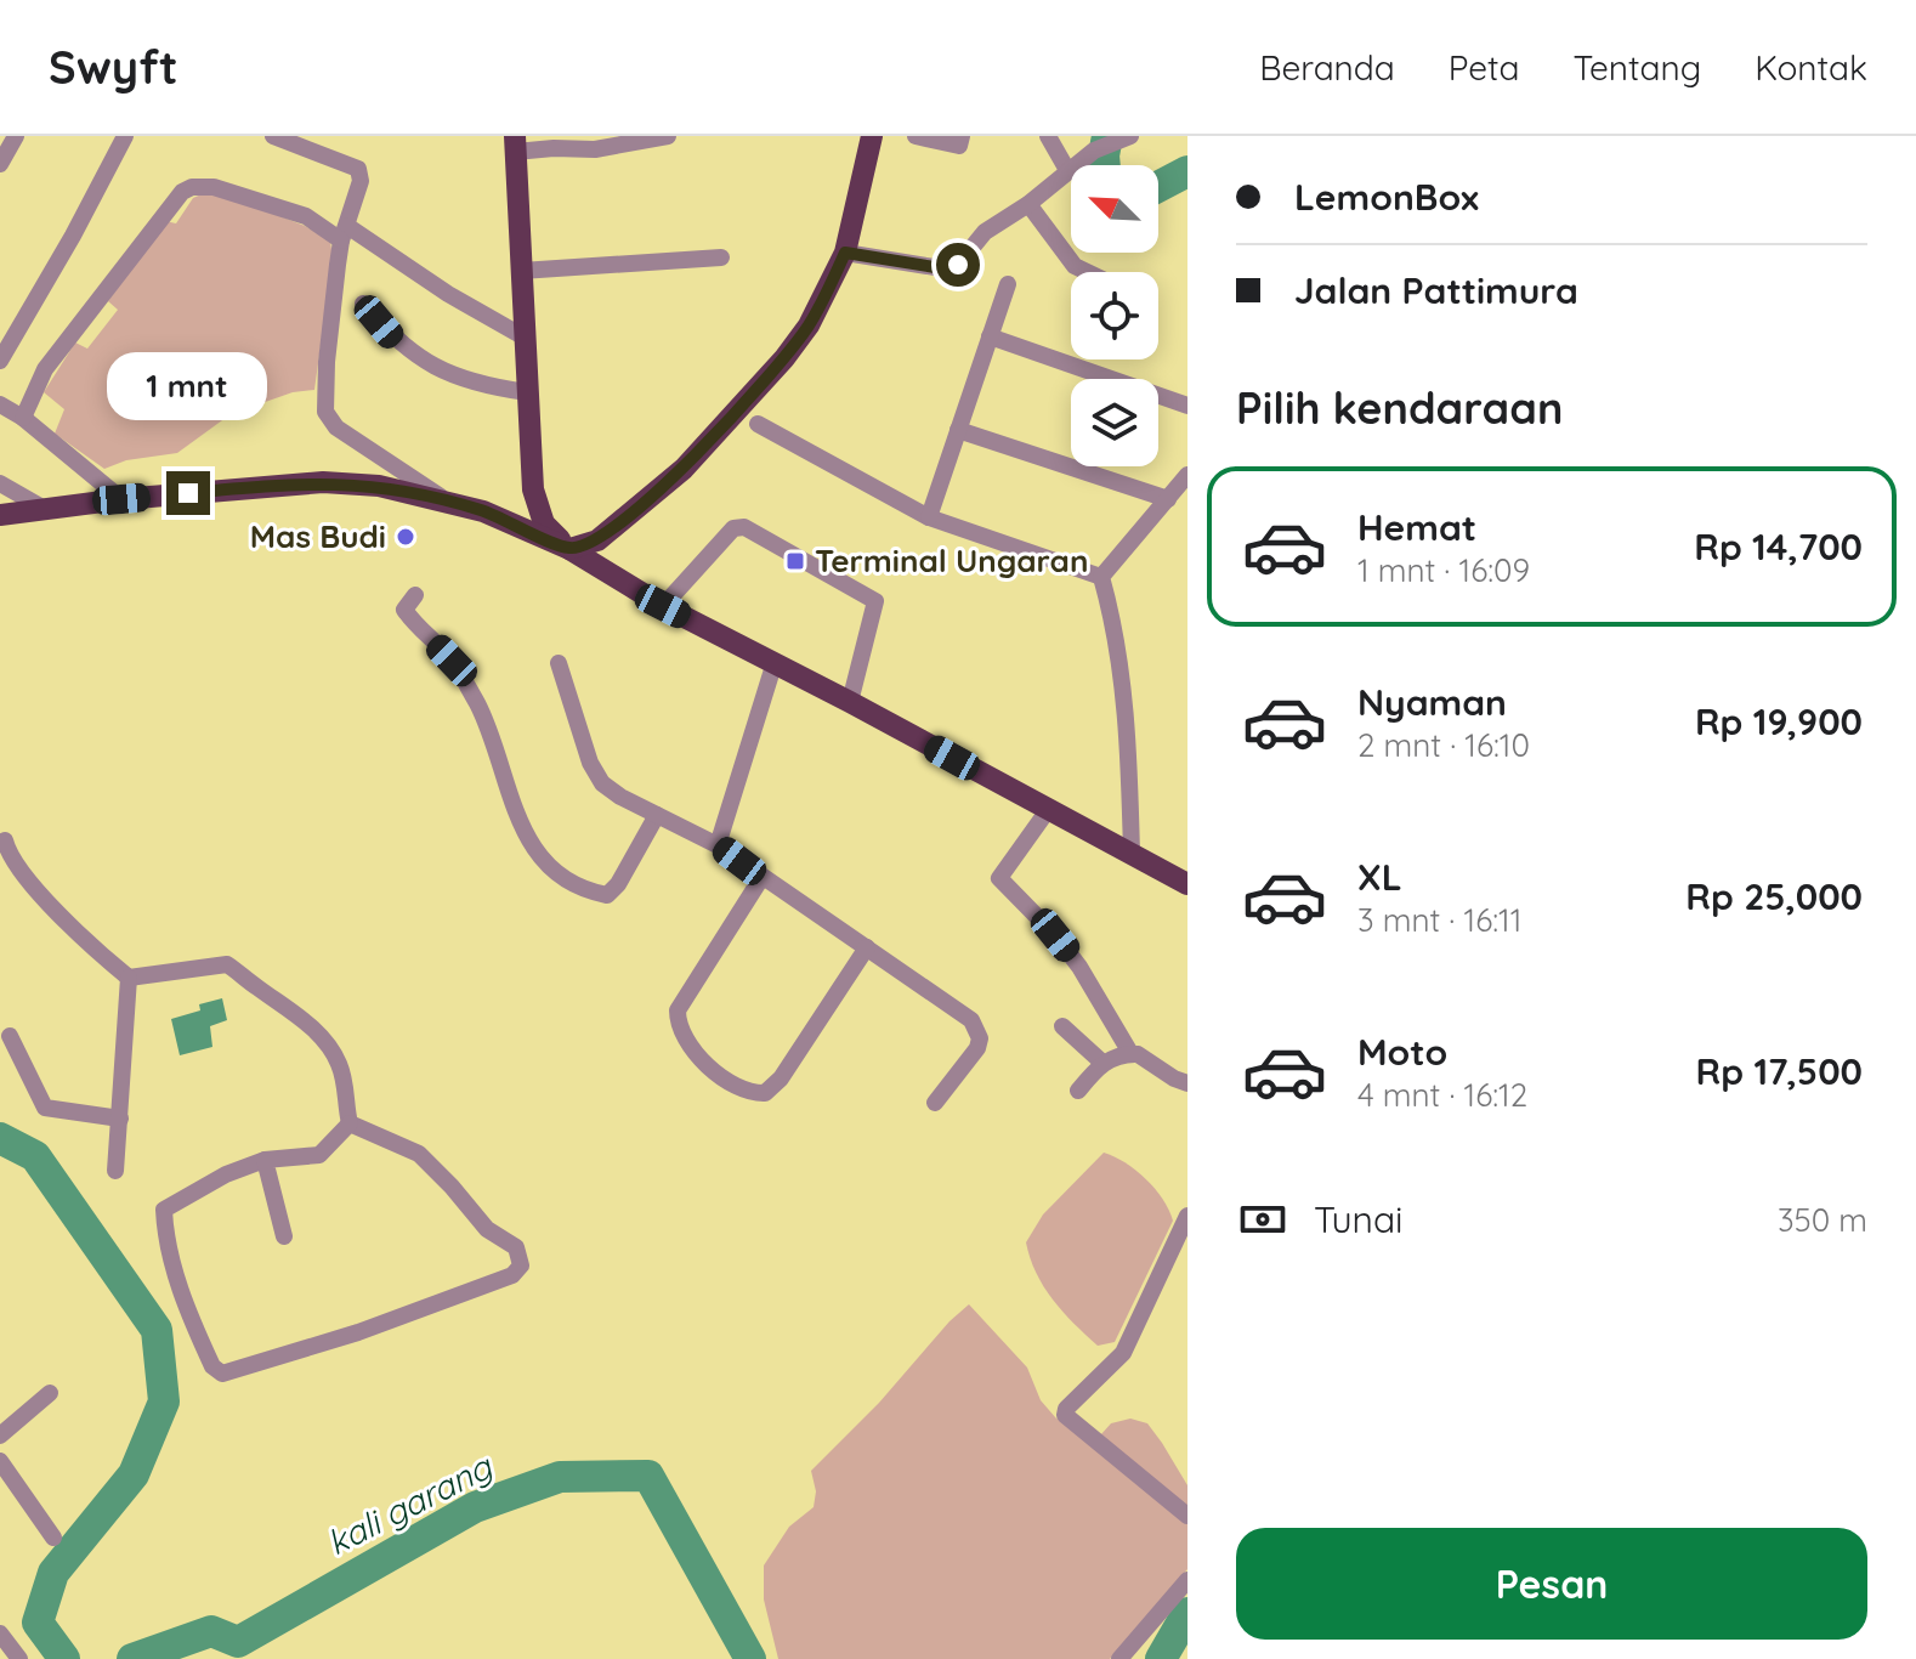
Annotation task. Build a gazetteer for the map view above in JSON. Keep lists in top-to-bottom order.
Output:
{
  "water": ["kali garang"],
  "places": {
    "other": ["Mas Budi"],
    "transit": ["Terminal Ungaran"]
  },
  "north": "top left",
  "page": {
    "header": "Swyft",
    "nav": [
      "Beranda",
      "Peta",
      "Tentang",
      "Kontak"
    ],
    "banner": ["LemonBox", "Jalan Pattimura"],
    "heading": "Pilih kendaraan",
    "bubble": "1 mnt",
    "list": [
      {
        "name": "Hemat",
        "note": "1 mnt · 16:09",
        "value": "Rp 14,700"
      },
      {
        "name": "Nyaman",
        "note": "2 mnt · 16:10",
        "value": "Rp 19,900"
      },
      {
        "name": "XL",
        "note": "3 mnt · 16:11",
        "value": "Rp 25,000"
      },
      {
        "name": "Moto",
        "note": "4 mnt · 16:12",
        "value": "Rp 17,500"
      }
    ],
    "pay": ["Tunai", "350 m"],
    "buttons": "Pesan"
  }
}
